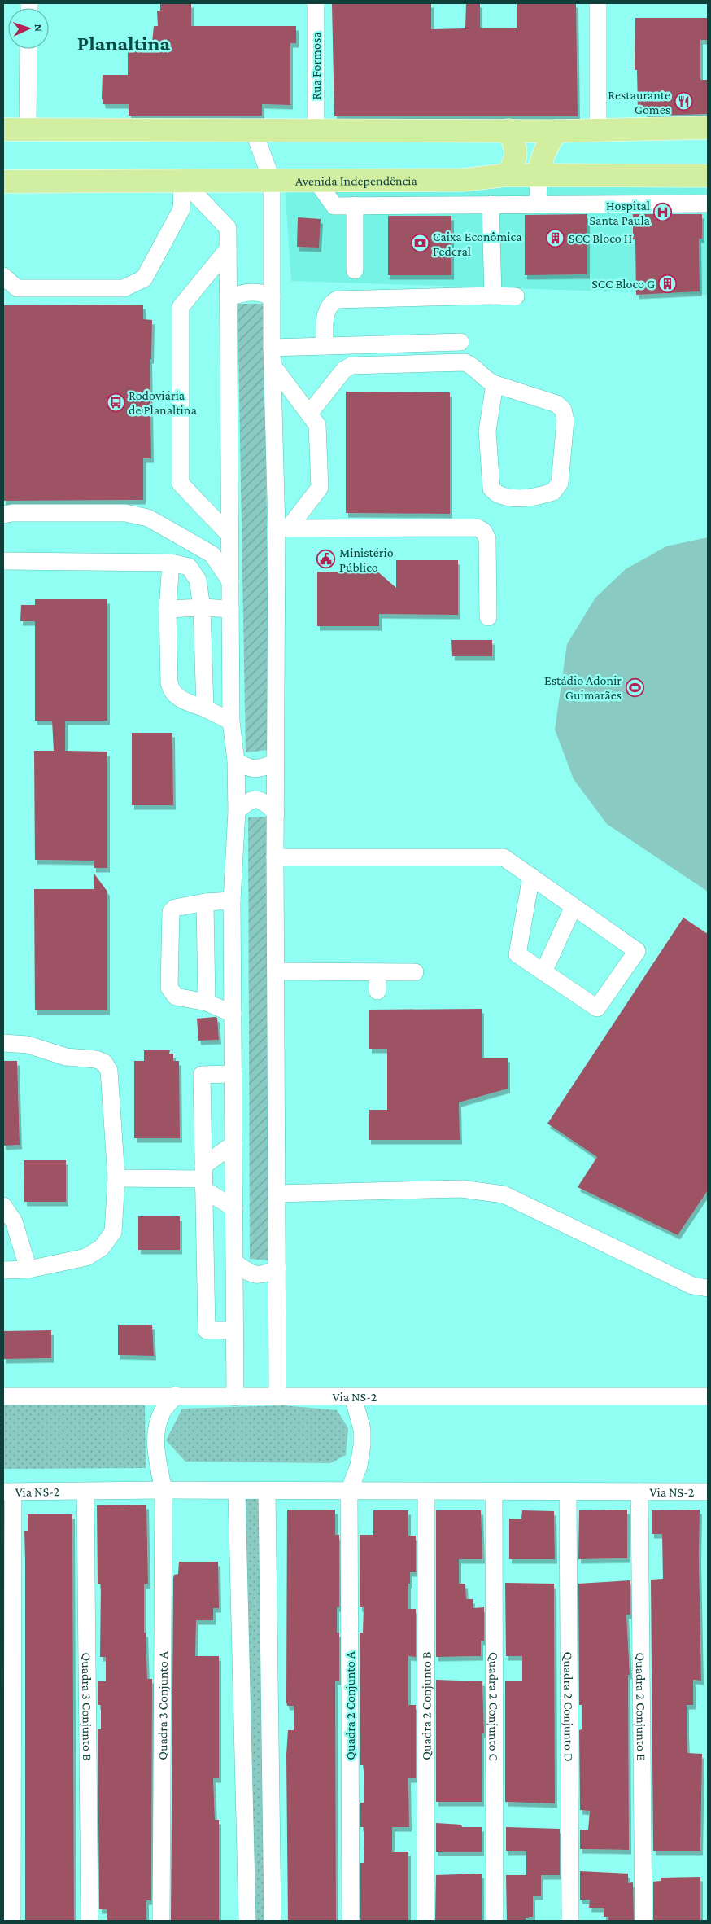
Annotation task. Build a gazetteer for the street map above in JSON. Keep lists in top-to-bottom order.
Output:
{
  "streets": {
    "main road": ["Avenida Independência"],
    "street": [
      "Rua Formosa",
      "Via NS-2",
      "Quadra 3 Conjunto B",
      "Quadra 3 Conjunto A",
      "Quadra 2 Conjunto A",
      "Quadra 2 Conjunto B",
      "Quadra 2 Conjunto C",
      "Quadra 2 Conjunto D",
      "Quadra 2 Conjunto E"
    ]
  },
  "crossings": [
    ["Via NS-2", "Quadra 3 Conjunto B"],
    ["Via NS-2", "Quadra 3 Conjunto A"],
    ["Via NS-2", "Quadra 2 Conjunto A"],
    ["Via NS-2", "Quadra 2 Conjunto B"],
    ["Via NS-2", "Quadra 2 Conjunto C"],
    ["Via NS-2", "Quadra 2 Conjunto D"],
    ["Via NS-2", "Quadra 2 Conjunto E"]
  ],
  "districts": ["Planaltina"],
  "places": {
    "restaurant": ["Restaurante Gomes"],
    "hospital": ["Hospital Santa Paula"],
    "building": ["SCC Bloco H", "SCC Bloco G"],
    "bank": ["Caixa Econômica Federal"],
    "bus stop": ["Rodoviária de Planaltina"],
    "public building": ["Ministério Público"],
    "sports": ["Estádio Adonir Guimarães"]
  },
  "north": "right"
}
